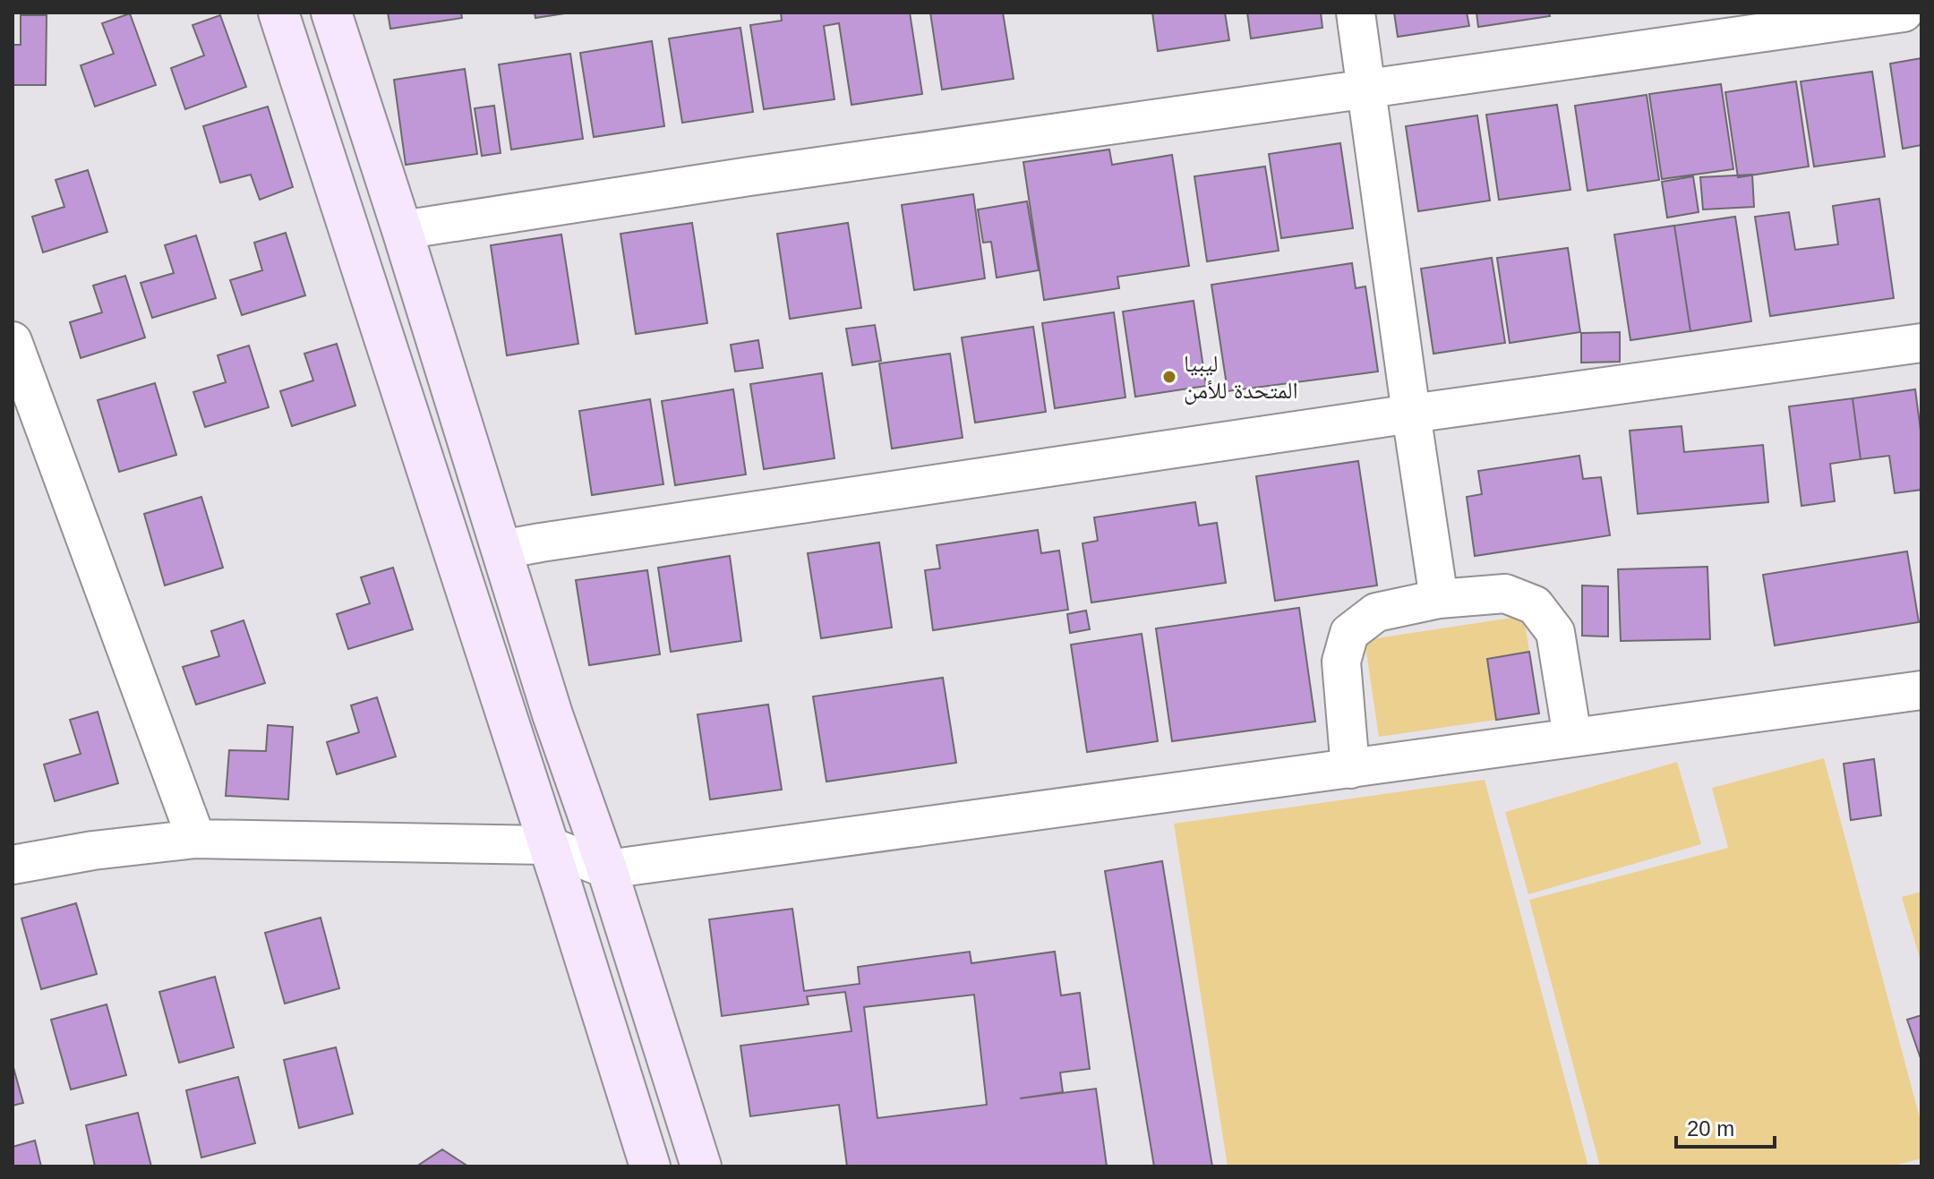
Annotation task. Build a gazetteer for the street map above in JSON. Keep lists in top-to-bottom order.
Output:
{
  "places": ["ليبيا المتحدة للأمن"],
  "scale_bar": "20 m"
}
